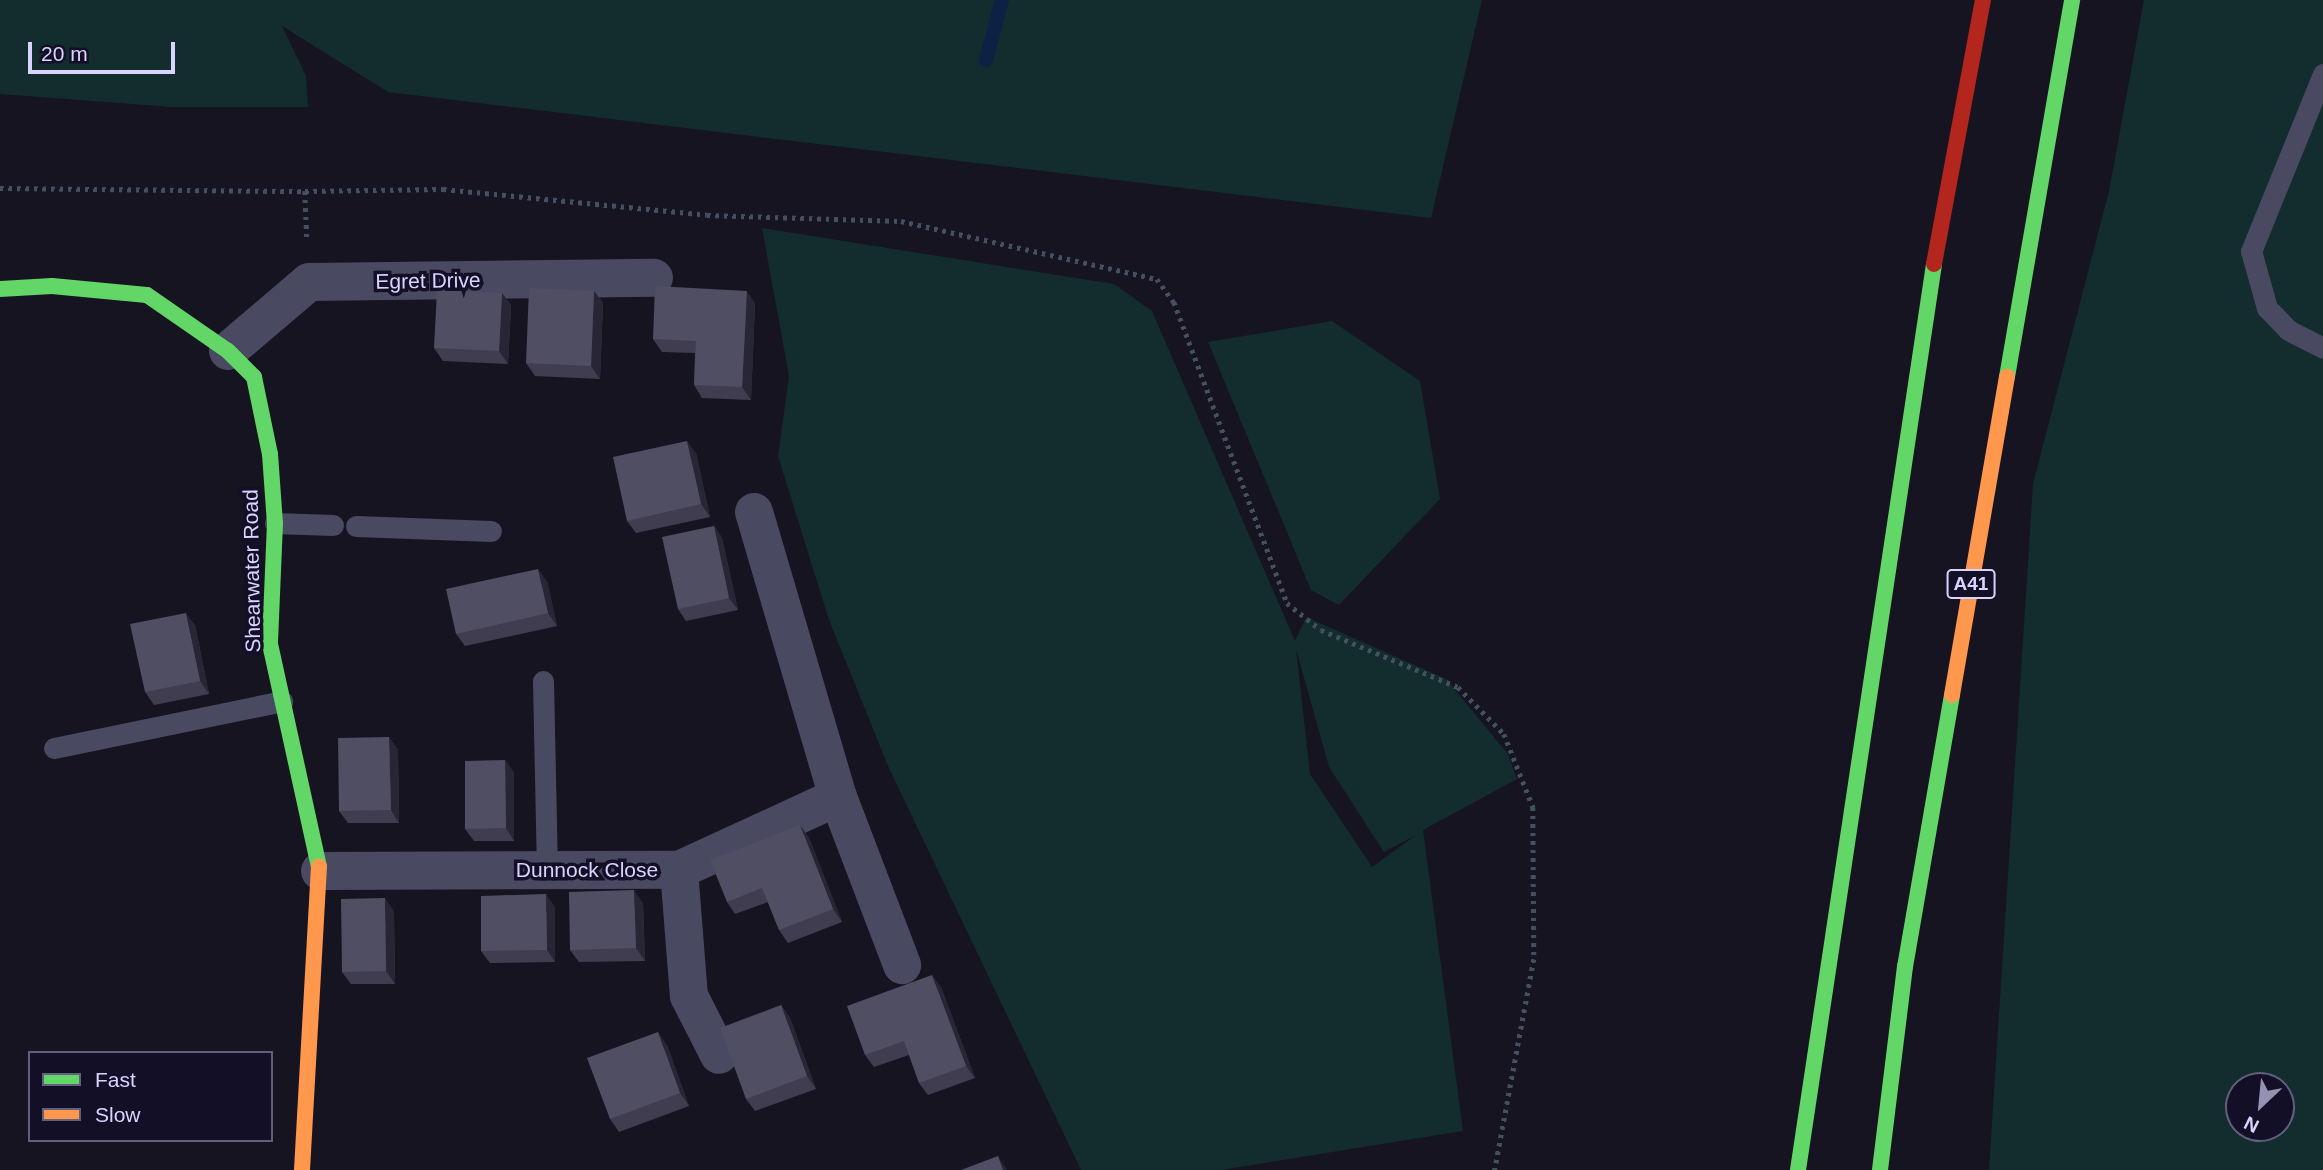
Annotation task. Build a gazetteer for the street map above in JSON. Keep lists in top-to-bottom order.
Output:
{
  "streets": {
    "main road": ["Shearwater Road", "A41"],
    "street": ["Egret Drive", "Dunnock Close"]
  },
  "crossings": [
    ["Shearwater Road", "Dunnock Close"]
  ],
  "legend": ["Fast", "Slow"],
  "scale_bar": "20 m",
  "north": "bottom left"
}
